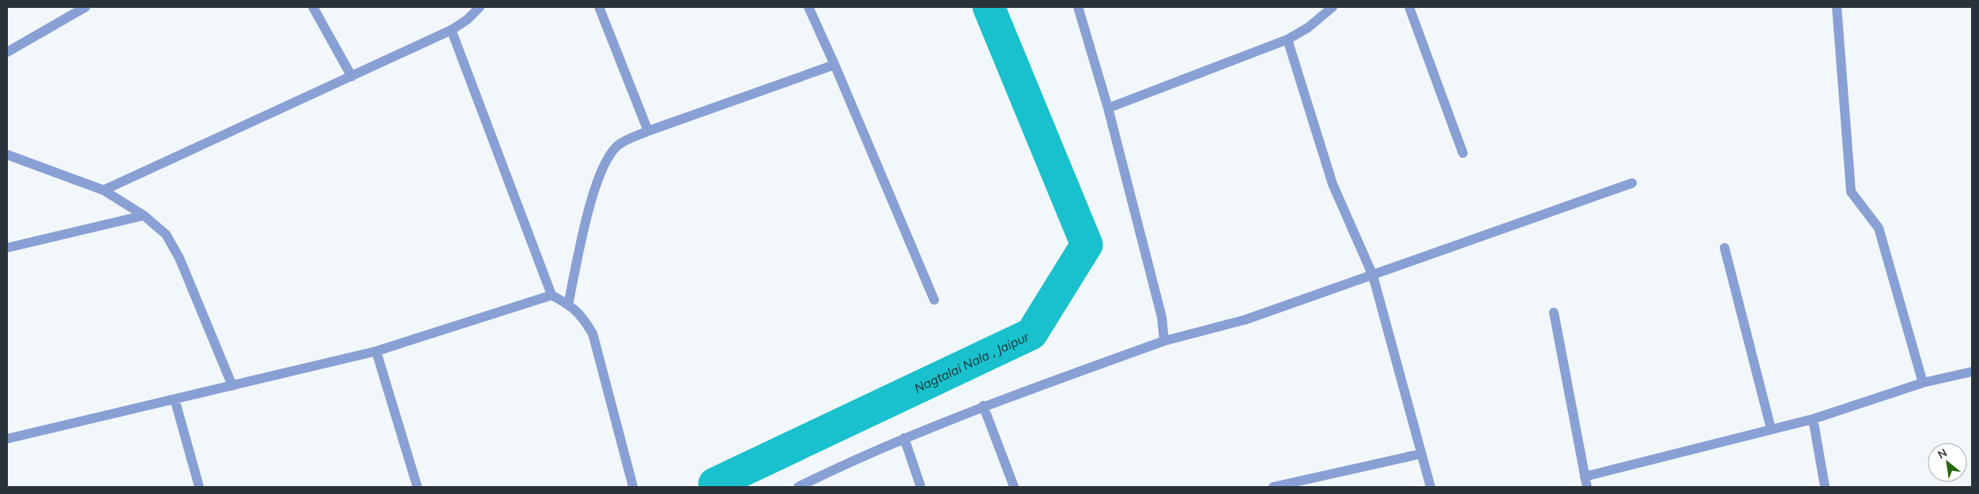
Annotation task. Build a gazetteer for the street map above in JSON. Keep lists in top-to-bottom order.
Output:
{
  "water": ["Nagtalai Nala , Jaipur"],
  "north": "top left"
}
